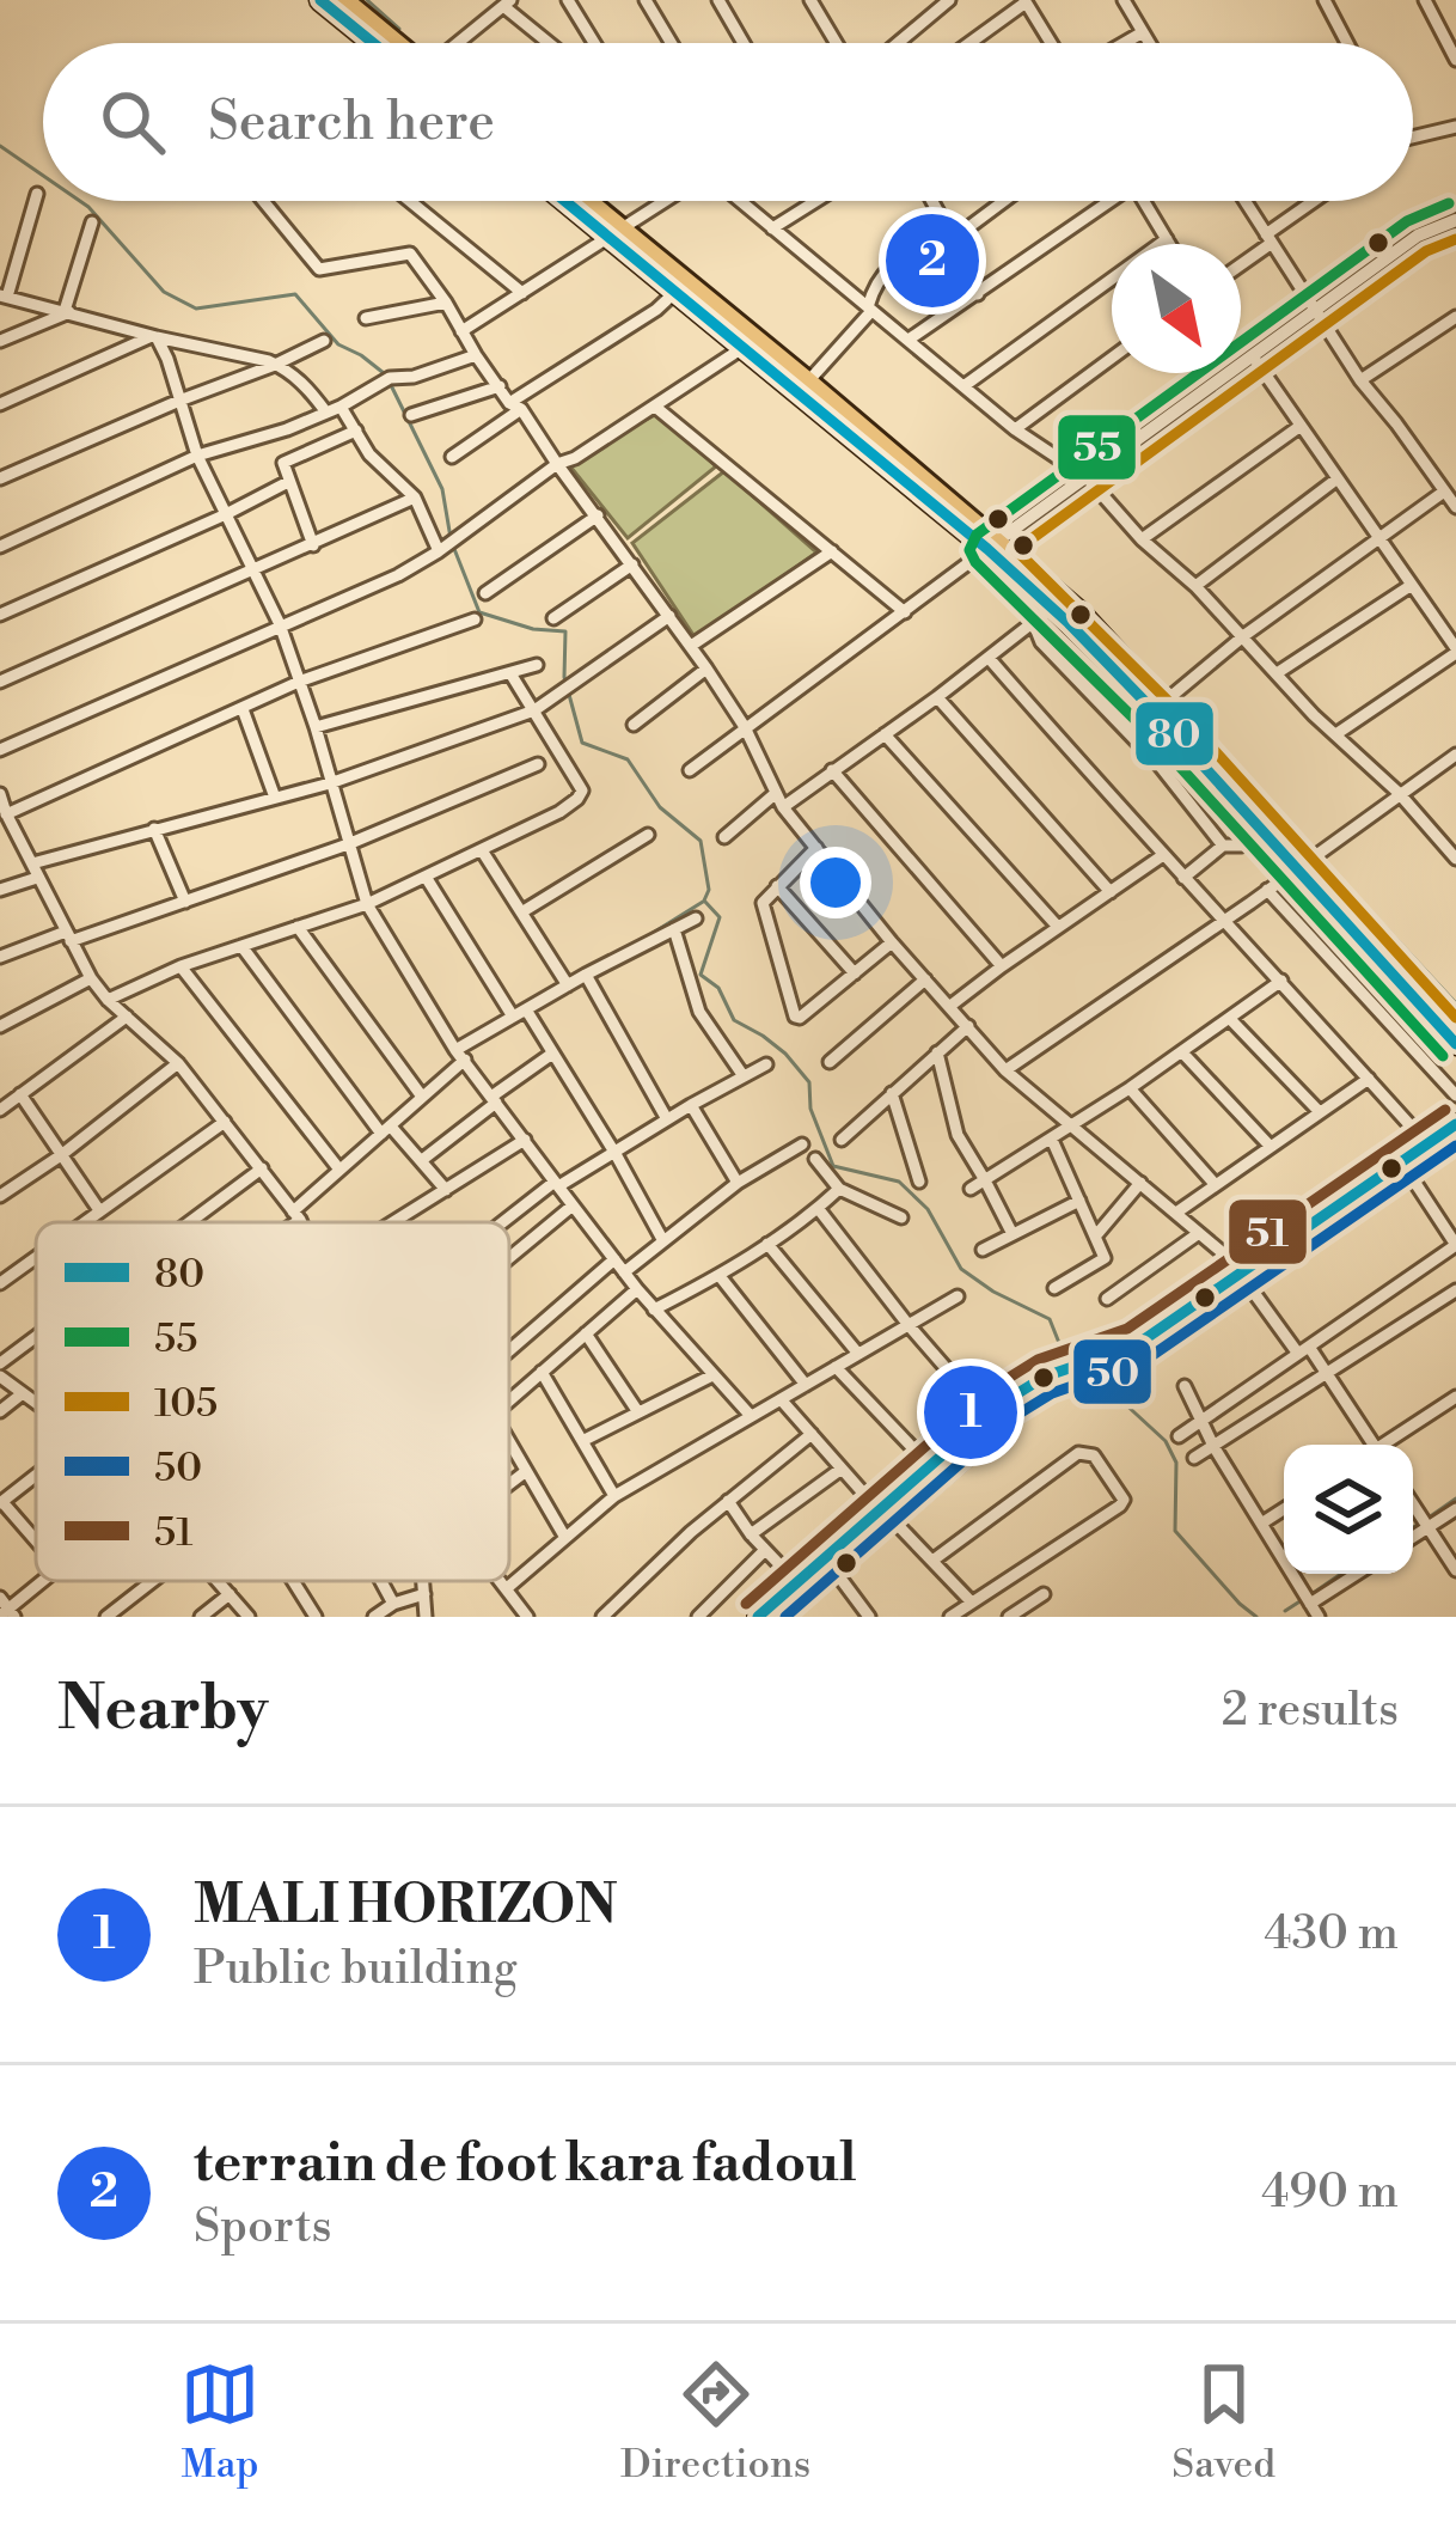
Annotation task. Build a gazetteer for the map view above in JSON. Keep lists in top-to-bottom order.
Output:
{
  "lines": [
    "transit line 80",
    "transit line 55",
    "transit line 105",
    "transit line 51",
    "transit line 50"
  ],
  "legend": [
    "80",
    "55",
    "105",
    "50",
    "51"
  ],
  "north": "bottom right",
  "page": {
    "search": "Search here",
    "pins": ["2", "1"],
    "heading": ["Nearby", "2 results"],
    "list": [
      {
        "mark": "1",
        "name": "MALI HORIZON",
        "note": "Public building",
        "value": "430 m"
      },
      {
        "mark": "2",
        "name": "terrain de foot kara fadoul",
        "note": "Sports",
        "value": "490 m"
      }
    ],
    "nav": ["Map", "Directions", "Saved"]
  }
}
